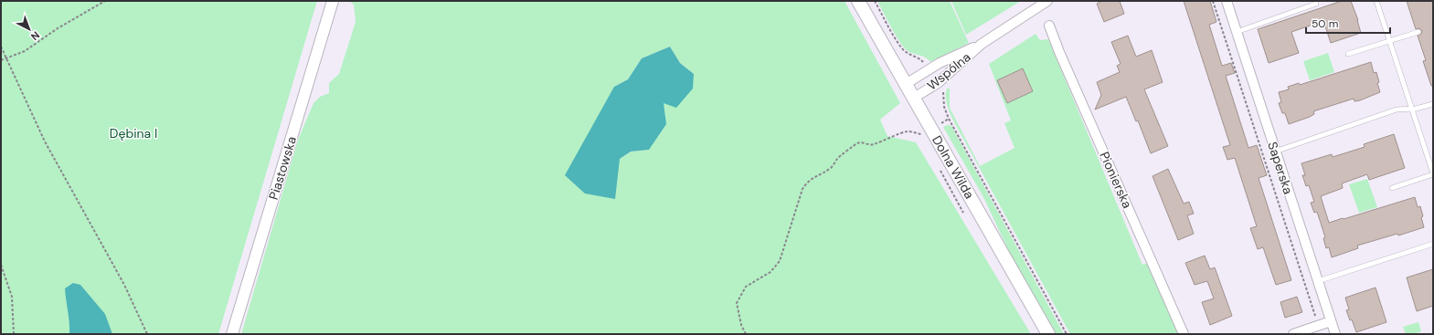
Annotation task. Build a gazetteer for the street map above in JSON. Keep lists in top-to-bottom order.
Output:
{
  "streets": {
    "main road": ["Dolna Wilda"],
    "street": [
      "Wspólna",
      "Piastowska",
      "Saperska",
      "Pionierska"
    ]
  },
  "crossings": [
    ["Wspólna", "Dolna Wilda"]
  ],
  "parks": ["Dębina I"],
  "scale_bar": "50 m",
  "north": "bottom right"
}
